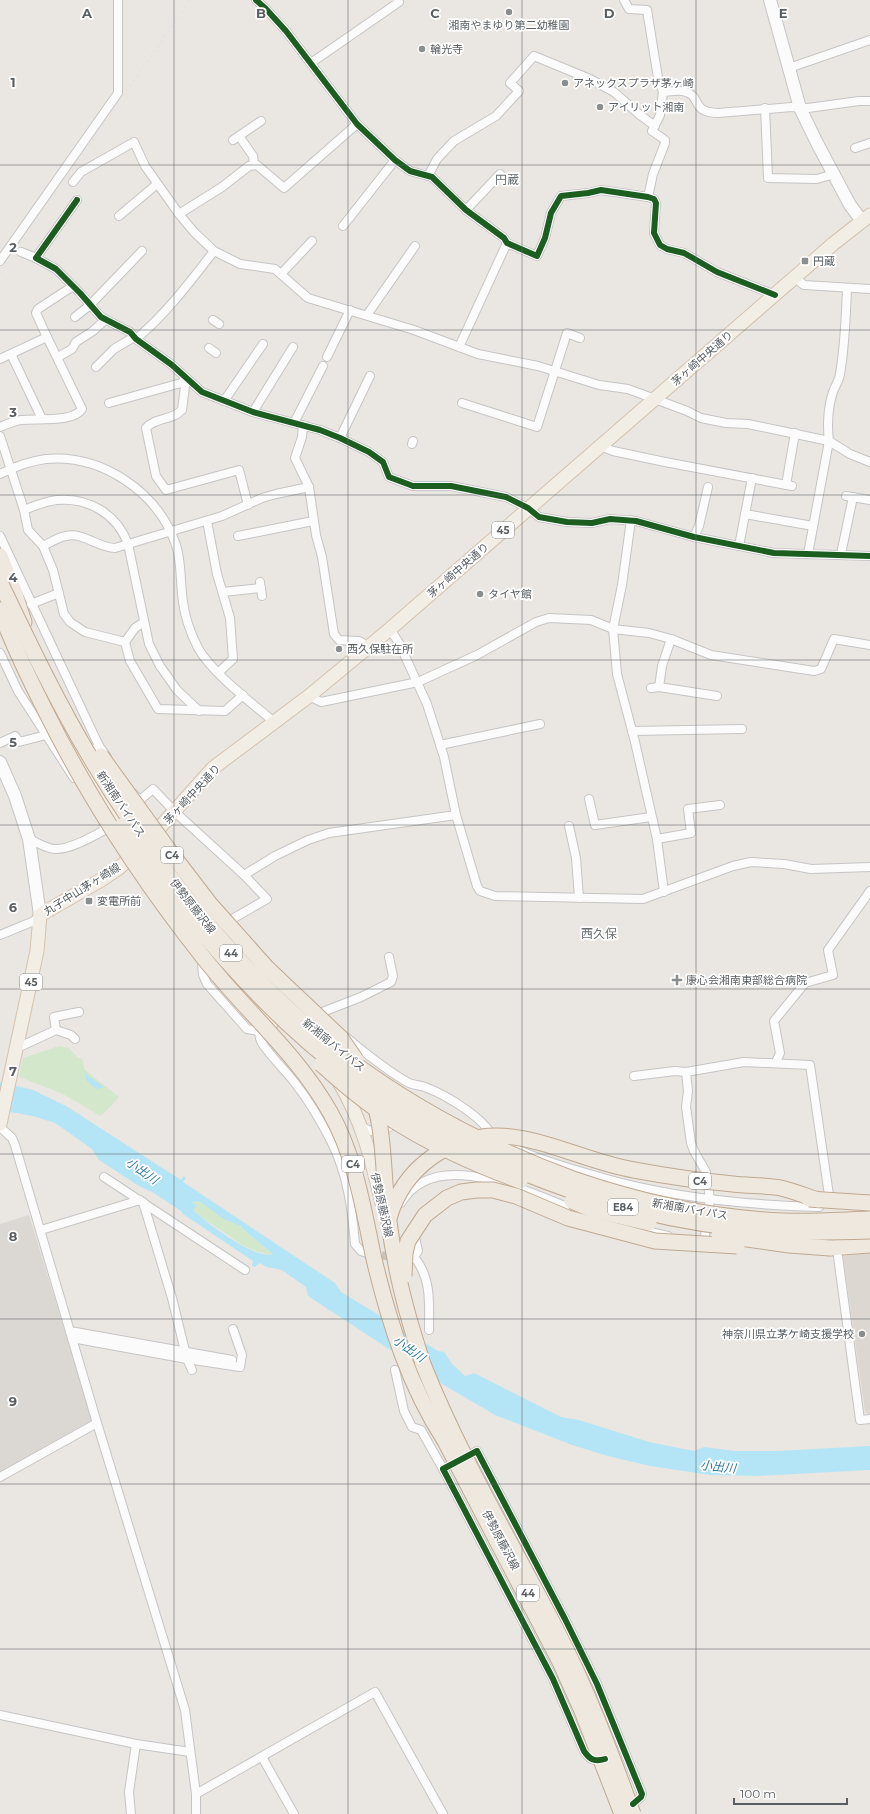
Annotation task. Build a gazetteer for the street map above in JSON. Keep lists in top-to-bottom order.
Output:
{
  "streets": {
    "highway": ["新湘南バイパス", "C4", "E84"],
    "main road": [
      "茅ヶ崎中央通り",
      "45",
      "丸子中山茅ヶ崎線",
      "伊勢原藤沢線",
      "44"
    ]
  },
  "crossings": [
    ["茅ヶ崎中央通り", "丸子中山茅ヶ崎線"],
    ["茅ヶ崎中央通り", "伊勢原藤沢線"],
    ["新湘南バイパス", "C4"],
    ["新湘南バイパス", "伊勢原藤沢線"],
    ["C4", "伊勢原藤沢線"],
    ["丸子中山茅ヶ崎線", "伊勢原藤沢線"]
  ],
  "districts": ["円蔵", "西久保"],
  "water": ["小出川"],
  "places": {
    "other": [
      "湘南やまゆり第二幼稚園",
      "輪光寺",
      "アネックスプラザ茅ヶ崎",
      "アイリット湘南",
      "タイヤ館",
      "西久保駐在所",
      "神奈川県立茅ケ崎支援学校"
    ],
    "transit": ["円蔵", "変電所前"],
    "health": ["康心会湘南東部総合病院"]
  },
  "scale_bar": "100 m",
  "grid": {
    "columns": [
      "A",
      "B",
      "C",
      "D",
      "E"
    ],
    "rows": [
      "1",
      "2",
      "3",
      "4",
      "5",
      "6",
      "7",
      "8",
      "9"
    ]
  }
}
